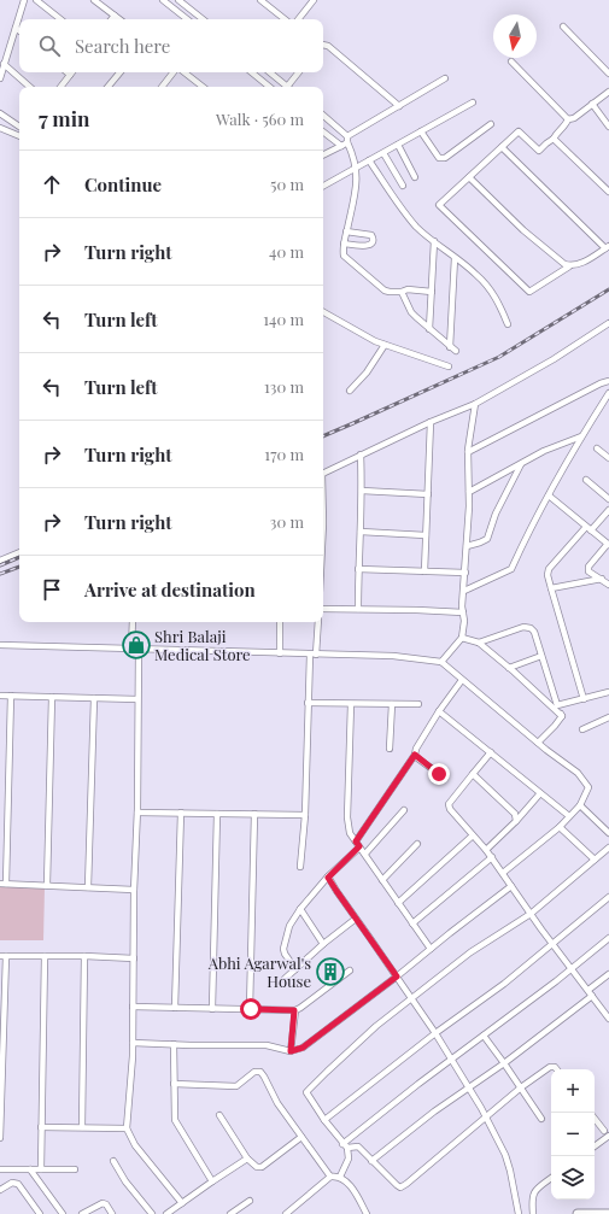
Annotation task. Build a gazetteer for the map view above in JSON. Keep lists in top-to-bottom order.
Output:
{
  "places": {
    "shop": ["Shri Balaji Medical Store"],
    "building": ["Abhi Agarwal's House"]
  },
  "north": "bottom",
  "page": {
    "search": "Search here",
    "heading": ["7 min", "Walk · 560 m"],
    "list": [
      ["Continue", "50 m"],
      ["Turn right", "40 m"],
      ["Turn left", "140 m"],
      ["Turn left", "130 m"],
      ["Turn right", "170 m"],
      ["Turn right", "30 m"],
      "Arrive at destination"
    ],
    "map_buttons": ["+", "−"]
  }
}
